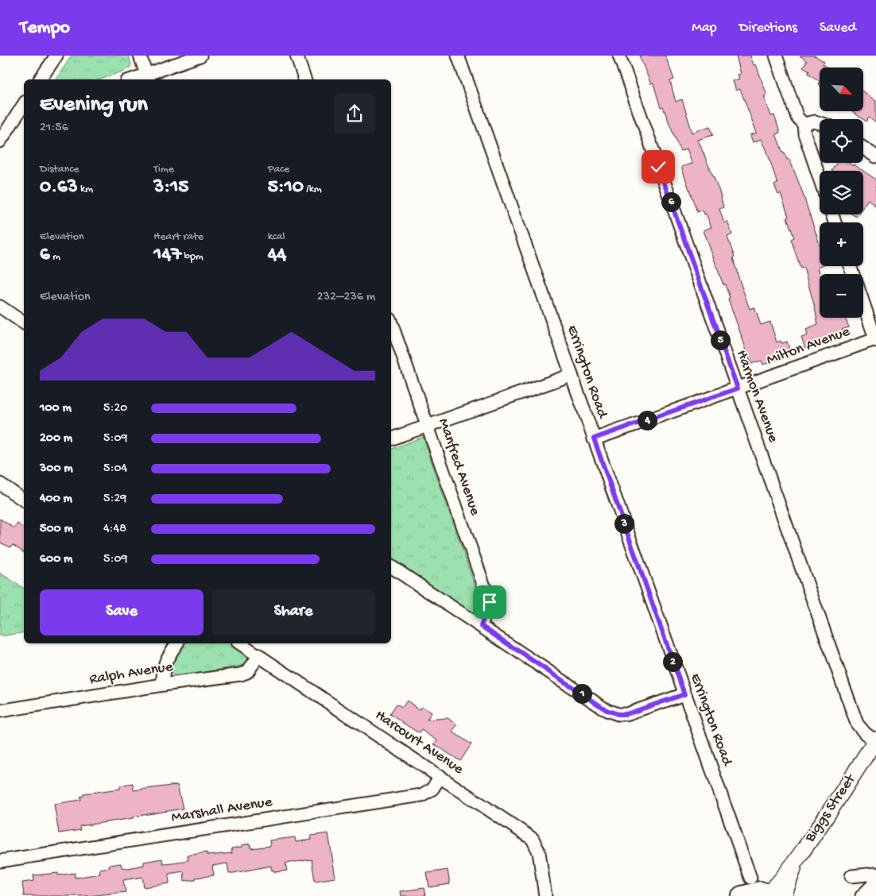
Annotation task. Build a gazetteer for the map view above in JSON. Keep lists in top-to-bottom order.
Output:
{
  "streets": {
    "street": [
      "Milton Avenue",
      "Errington Road",
      "Harmon Avenue",
      "Manfred Avenue",
      "Ralph Avenue",
      "Harcourt Avenue",
      "Biggs Street",
      "Marshall Avenue"
    ]
  },
  "crossings": [
    ["Milton Avenue", "Errington Road"],
    ["Milton Avenue", "Harmon Avenue"],
    ["Harmon Avenue", "Biggs Street"],
    ["Ralph Avenue", "Harcourt Avenue"],
    ["Harcourt Avenue", "Marshall Avenue"]
  ],
  "north": "bottom right",
  "page": {
    "header": "Tempo",
    "nav": ["Map", "Directions", "Saved"],
    "map_buttons": ["+", "−"],
    "heading": ["Evening run", "21:56"],
    "stats": [
      ["Distance", "0.63 km"],
      ["Time", "3:15"],
      ["Pace", "5:10 /km"],
      ["Elevation", "6 m"],
      ["Heart rate", "147 bpm"],
      ["kcal", "44"]
    ],
    "pins": [
      "6",
      "5",
      "4",
      "3",
      "2",
      "1"
    ],
    "chart": ["Elevation", "232–236 m"],
    "list": [
      {
        "name": "100 m",
        "note": "5:20"
      },
      {
        "name": "200 m",
        "note": "5:09"
      },
      {
        "name": "300 m",
        "note": "5:04"
      },
      {
        "name": "400 m",
        "note": "5:29"
      },
      {
        "name": "500 m",
        "note": "4:48"
      },
      {
        "name": "600 m",
        "note": "5:09"
      }
    ],
    "buttons": ["Save", "Share"]
  }
}
